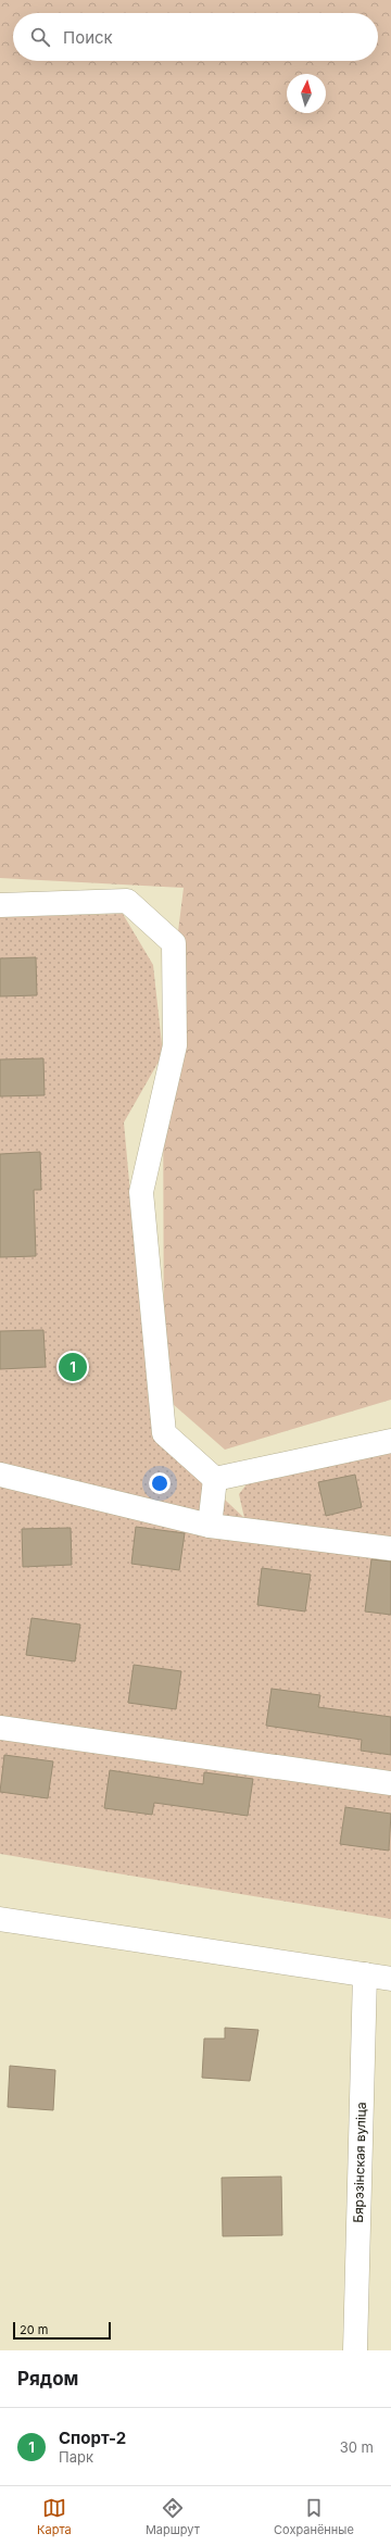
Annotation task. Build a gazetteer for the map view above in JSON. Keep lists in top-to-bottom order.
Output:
{
  "streets": {
    "street": ["Бярэзінская вуліца"]
  },
  "scale_bar": "20 m",
  "north": "top",
  "page": {
    "search": "Поиск",
    "pins": "1",
    "scale": "20 m",
    "heading": "Рядом",
    "list": [
      {
        "mark": "1",
        "name": "Спорт-2",
        "note": "Парк",
        "value": "30 m"
      }
    ],
    "nav": ["Карта", "Маршрут", "Сохранённые"]
  }
}
